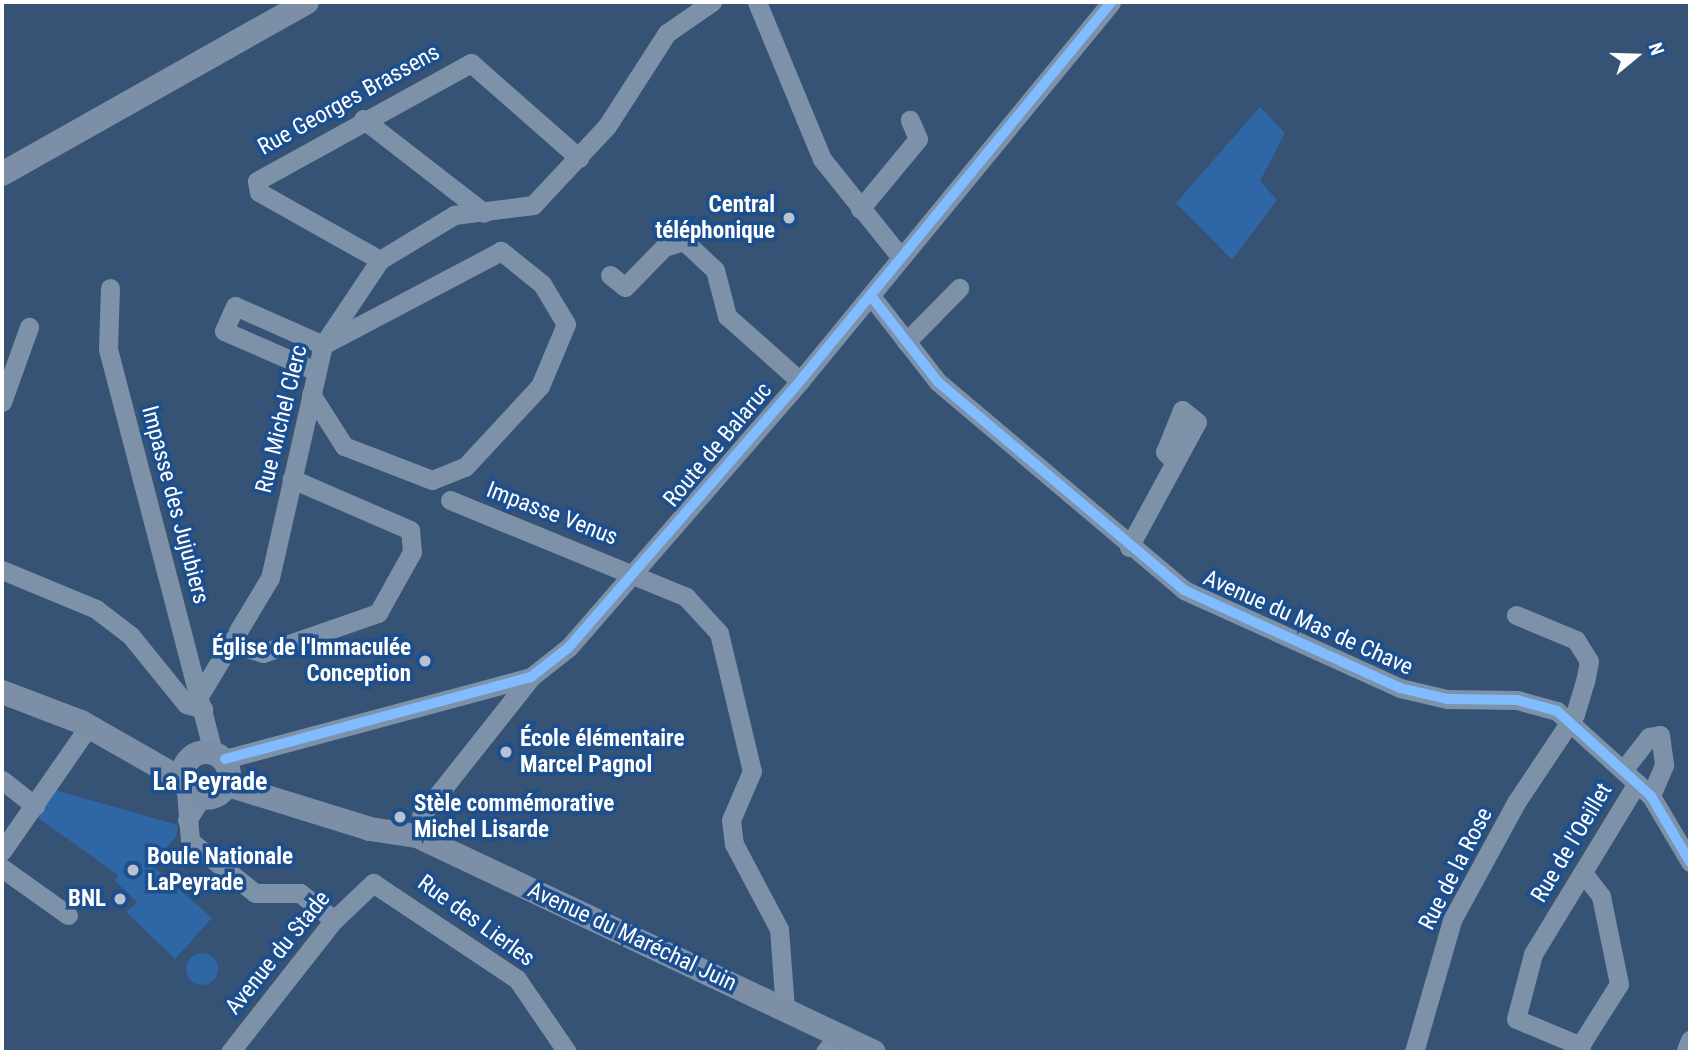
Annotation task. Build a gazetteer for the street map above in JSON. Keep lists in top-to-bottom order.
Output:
{
  "streets": {
    "main road": ["Avenue du Maréchal Juin"],
    "street": [
      "Rue Georges Brassens",
      "Rue Michel Clerc",
      "Route de Balaruc",
      "Impasse des Jujubiers",
      "Impasse Venus",
      "Avenue du Mas de Chave",
      "Rue de l'Oeillet",
      "Rue de la Rose",
      "Rue des Lierles",
      "Avenue du Stade"
    ]
  },
  "crossings": [
    ["Rue Georges Brassens", "Rue Michel Clerc"],
    ["Rue Michel Clerc", "Impasse des Jujubiers"],
    ["Route de Balaruc", "Impasse Venus"],
    ["Route de Balaruc", "Avenue du Mas de Chave"],
    ["Impasse des Jujubiers", "Avenue du Maréchal Juin"],
    ["Impasse des Jujubiers", "Avenue du Stade"],
    ["Impasse Venus", "Avenue du Maréchal Juin"],
    ["Avenue du Mas de Chave", "Rue de l'Oeillet"],
    ["Avenue du Mas de Chave", "Rue de la Rose"],
    ["Rue des Lierles", "Avenue du Stade"]
  ],
  "districts": ["La Peyrade"],
  "places": [
    "Central téléphonique",
    "Église de l'Immaculée Conception",
    "École élémentaire Marcel Pagnol",
    "Stèle commémorative Michel Lisarde",
    "Boule Nationale LaPeyrade",
    "BNL"
  ],
  "north": "right"
}
